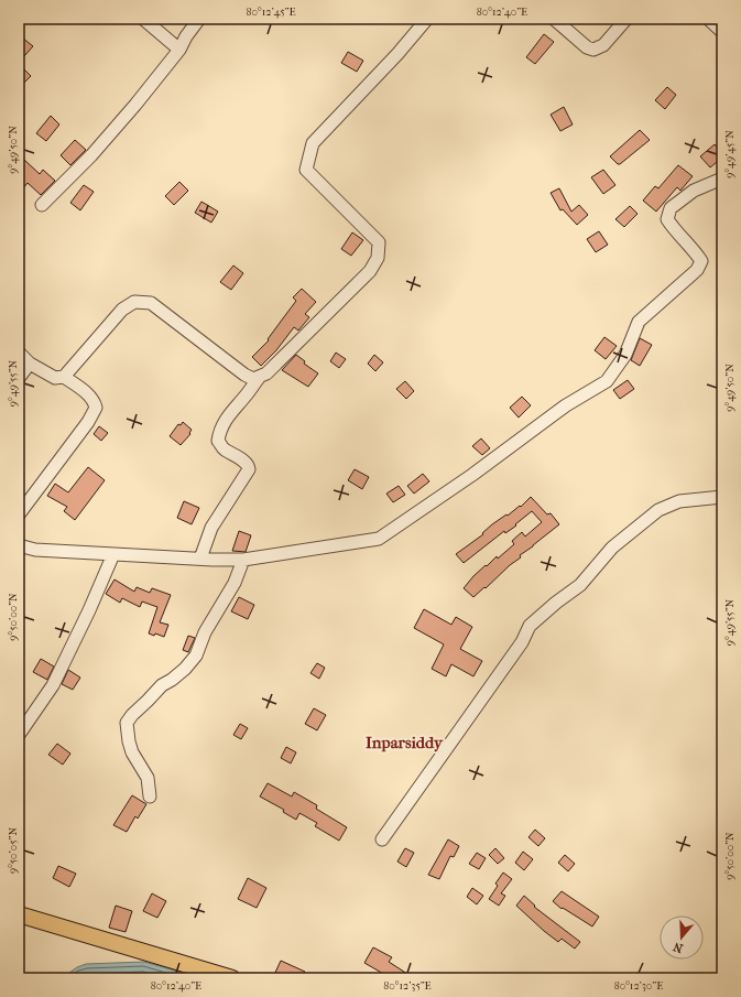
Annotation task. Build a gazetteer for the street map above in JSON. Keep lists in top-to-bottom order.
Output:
{
  "districts": ["Inparsiddy"],
  "north": "bottom",
  "coordinates": [
    "80°12'45\"E",
    "80°12'40\"E",
    "9°49'50\"N",
    "9°49'45\"N",
    "9°49'55\"N",
    "9°50'00\"N",
    "9°50'05\"N",
    "80°12'35\"E",
    "80°12'30\"E"
  ]
}
